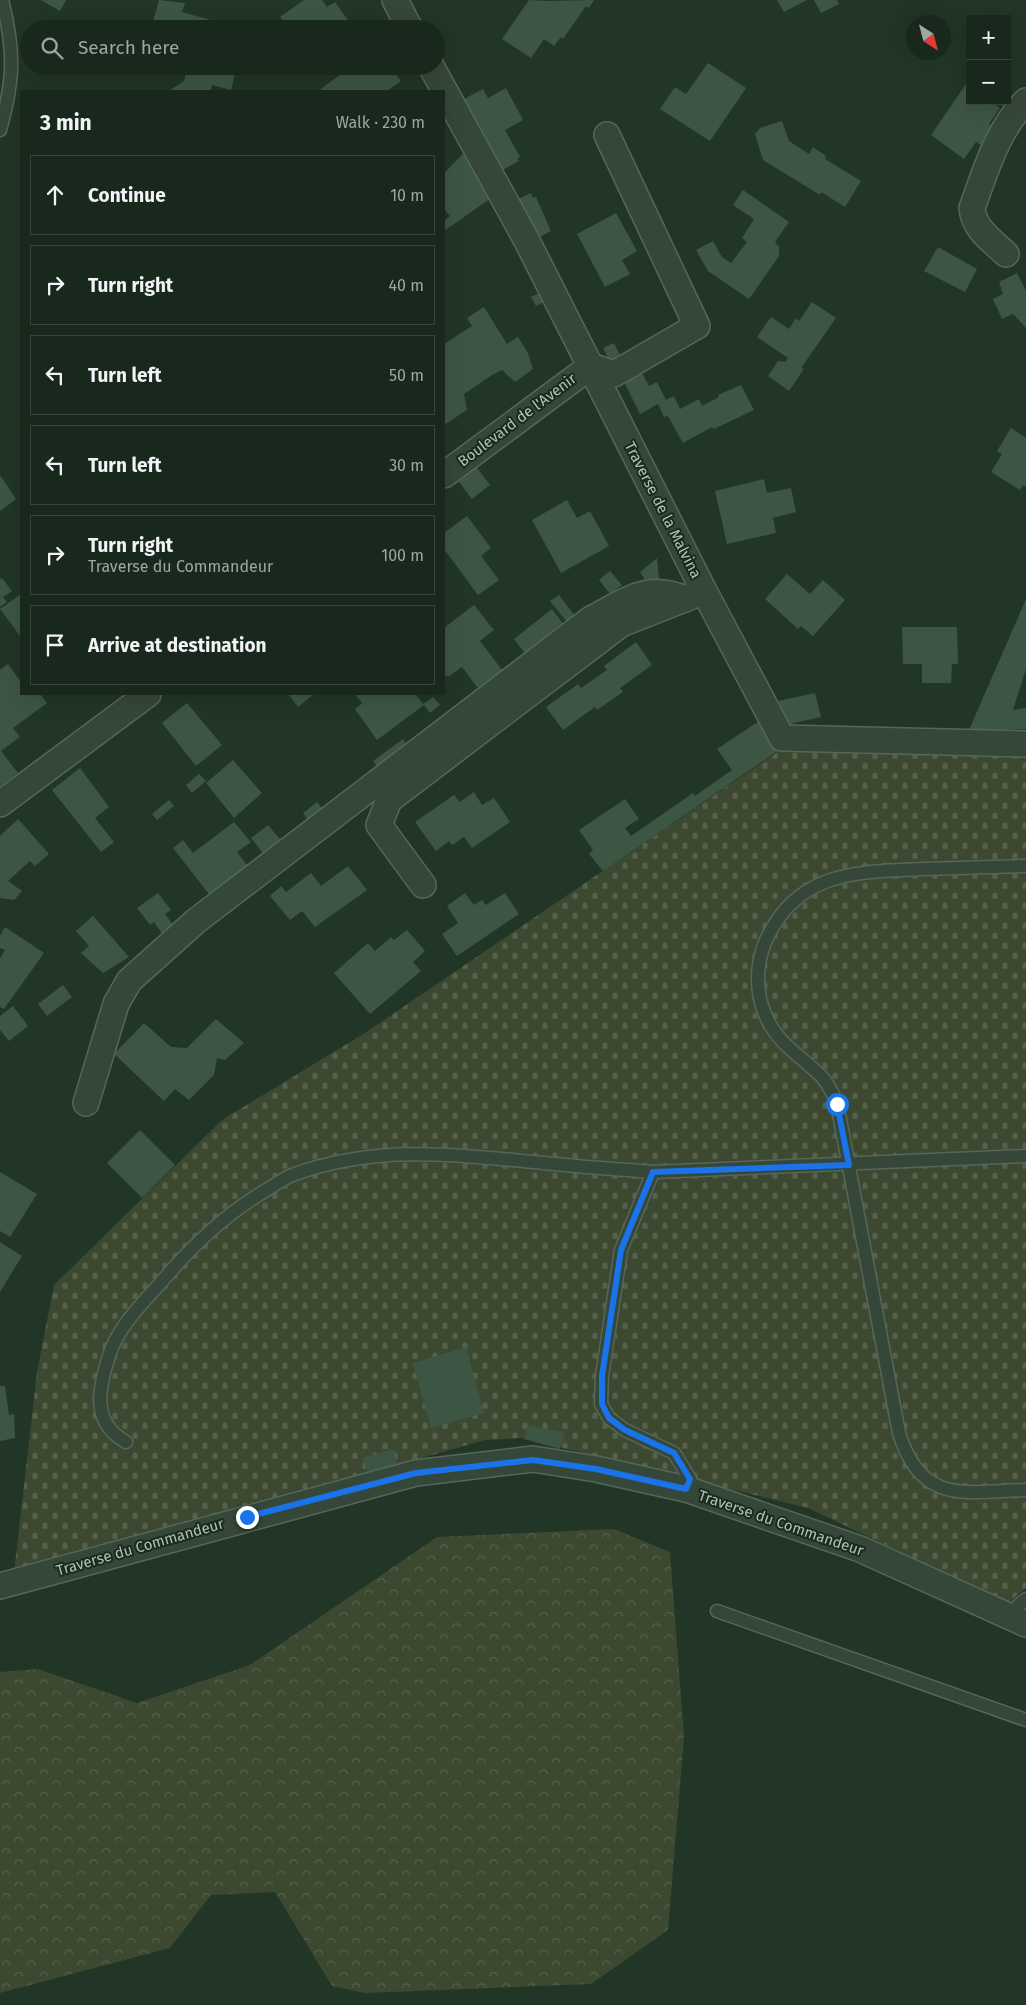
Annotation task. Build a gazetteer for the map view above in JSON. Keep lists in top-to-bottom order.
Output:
{
  "streets": {
    "street": ["Boulevard de l'Avenir", "Traverse de la Malvina", "Traverse du Commandeur"]
  },
  "crossings": [
    ["Boulevard de l'Avenir", "Traverse de la Malvina"]
  ],
  "north": "bottom right",
  "page": {
    "map_buttons": ["+", "−"],
    "search": "Search here",
    "heading": ["3 min", "Walk · 230 m"],
    "list": [
      ["Continue", "10 m"],
      ["Turn right", "40 m"],
      ["Turn left", "50 m"],
      ["Turn left", "30 m"],
      ["Turn right", "Traverse du Commandeur", "100 m"],
      "Arrive at destination"
    ]
  }
}
